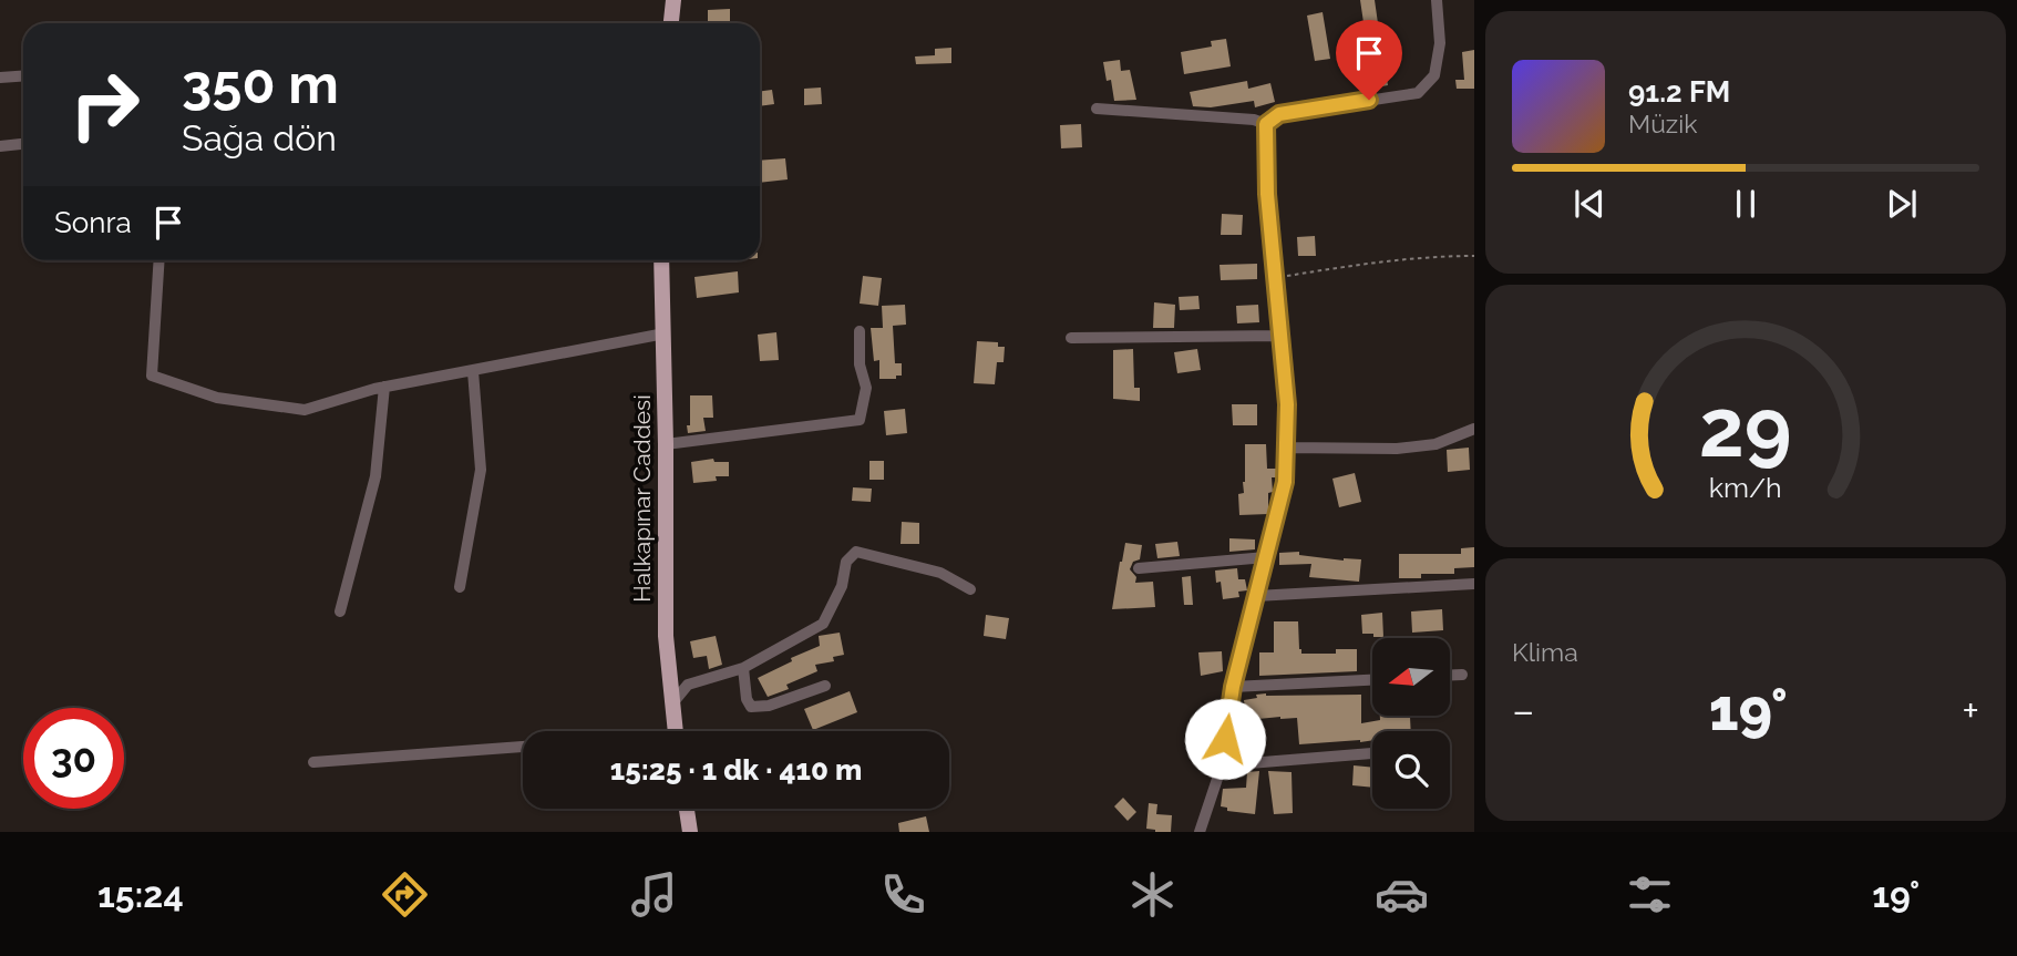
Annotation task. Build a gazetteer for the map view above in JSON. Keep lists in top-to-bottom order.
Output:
{
  "streets": {
    "main road": ["Halkapınar Caddesi"]
  },
  "north": "left",
  "page": {
    "turn": ["350 m", "Sağa dön"],
    "song": ["91.2 FM", "Müzik"],
    "then": "Sonra",
    "tile": "Klima",
    "heat": ["−", "19°", "+"],
    "limit": "30",
    "trip": "15:25 · 1 dk · 410 m",
    "tabs": ["15:24", "19°"],
    "gauge": ["29", "km/h"]
  }
}
